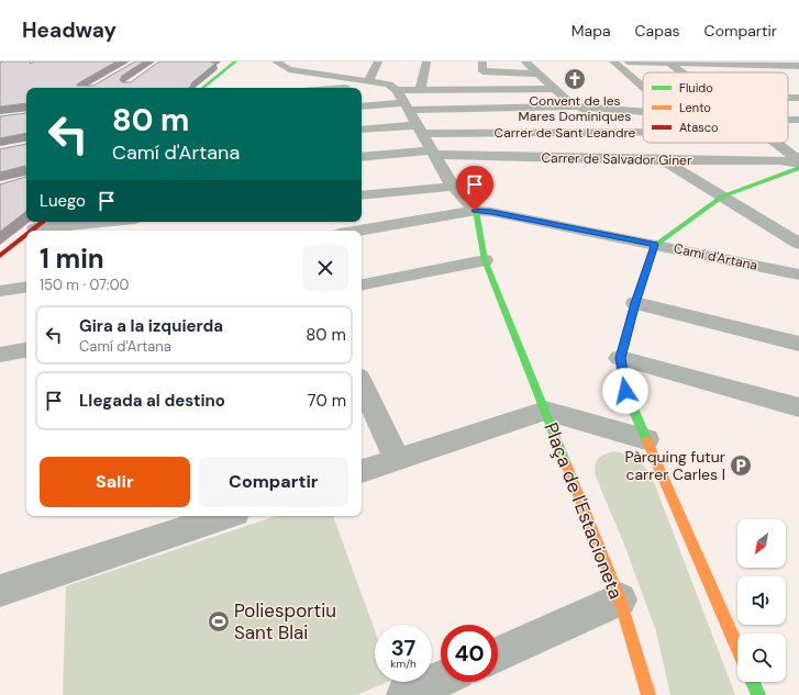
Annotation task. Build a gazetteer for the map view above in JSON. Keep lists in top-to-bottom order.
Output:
{
  "streets": {
    "street": [
      "Carrer de Sant Leandre",
      "Carrer de Salvador Giner",
      "Camí d'Artana",
      "Plaça de l'Estacioneta"
    ]
  },
  "places": {
    "church": ["Convent de les Mares Dominiques"],
    "parking": ["Pàrquing futur carrer Carles I"],
    "sports": ["Poliesportiu Sant Blai"]
  },
  "legend": ["Fluido", "Lento", "Atasco"],
  "north": "bottom left",
  "page": {
    "header": "Headway",
    "nav": ["Mapa", "Capas", "Compartir"],
    "turn": ["80 m", "Camí d'Artana"],
    "then": "Luego",
    "heading": ["1 min", "150 m · 07:00"],
    "list": [
      {
        "name": "Gira a la izquierda",
        "note": "Camí d'Artana",
        "value": "80 m"
      },
      {
        "name": "Llegada al destino",
        "value": "70 m"
      }
    ],
    "buttons": ["Salir", "Compartir"],
    "speed": "37 km/h",
    "limit": "40"
  }
}
